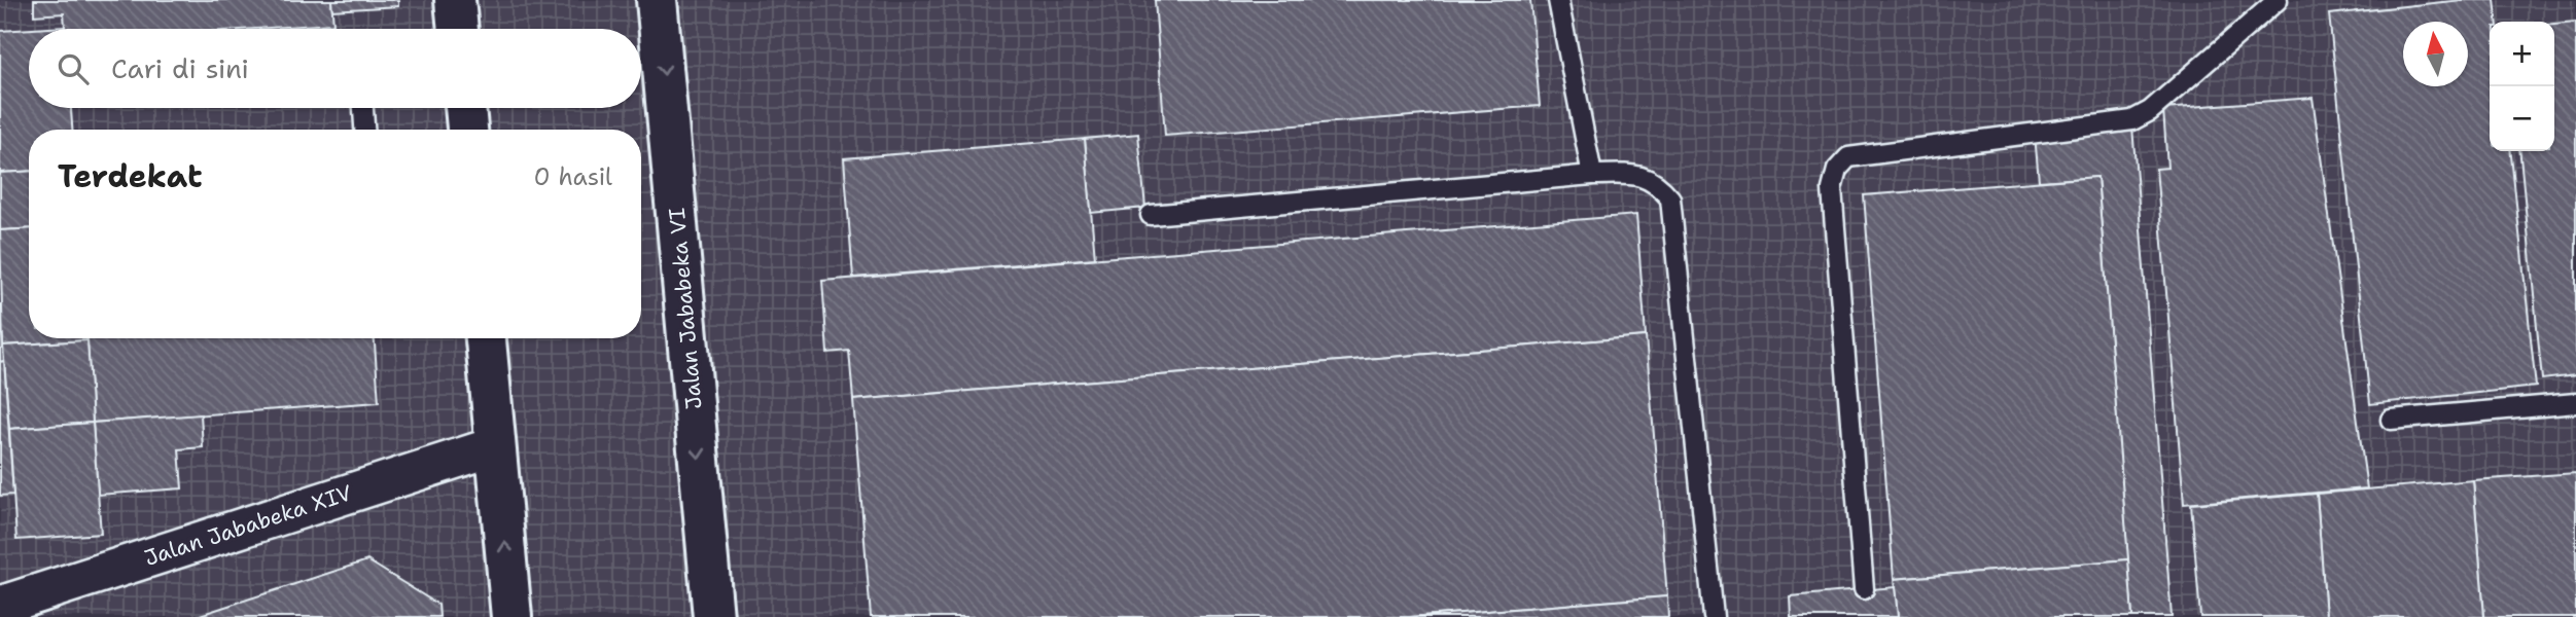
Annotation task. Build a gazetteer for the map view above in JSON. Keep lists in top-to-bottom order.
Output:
{
  "streets": {
    "street": ["Jalan Jababeka VI", "Jalan Jababeka XIV"]
  },
  "north": "top",
  "page": {
    "map_buttons": ["+", "−"],
    "search": "Cari di sini",
    "heading": ["Terdekat", "0 hasil"]
  }
}
